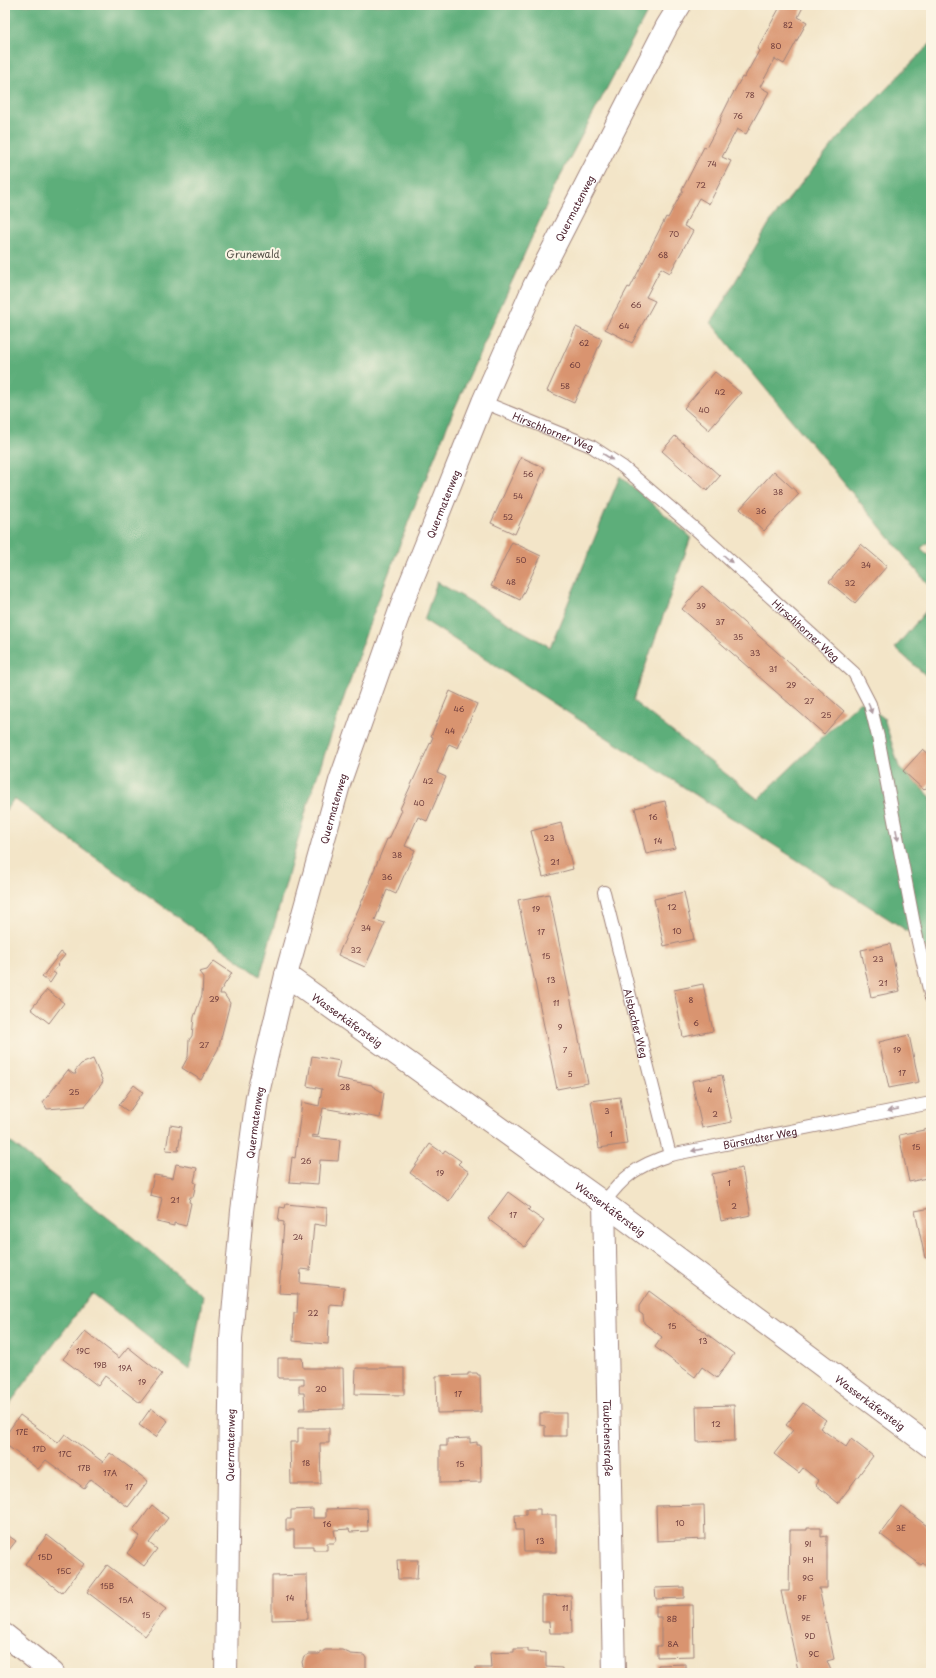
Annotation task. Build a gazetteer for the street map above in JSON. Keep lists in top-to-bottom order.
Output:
{
  "streets": {
    "street": ["Quermatenweg", "Wasserkäfersteig", "Täubchenstraße"],
    "lane": ["Hirschhorner Weg", "Alsbacher Weg", "Bürstadter Weg"]
  },
  "crossings": [
    ["Quermatenweg", "Hirschhorner Weg"],
    ["Quermatenweg", "Wasserkäfersteig"],
    ["Wasserkäfersteig", "Bürstadter Weg"],
    ["Wasserkäfersteig", "Täubchenstraße"],
    ["Alsbacher Weg", "Bürstadter Weg"],
    ["Bürstadter Weg", "Täubchenstraße"]
  ],
  "one_way": ["Hirschhorner Weg", "Bürstadter Weg"],
  "parks": ["Grunewald"],
  "house_numbers": [
    "82",
    "80",
    "78",
    "76",
    "74",
    "72",
    "70",
    "68",
    "66",
    "64",
    "62",
    "60",
    "58",
    "42",
    "40",
    "56",
    "38",
    "54",
    "36",
    "52",
    "50",
    "34",
    "48",
    "32",
    "39",
    "37",
    "35",
    "33",
    "31",
    "29",
    "27",
    "46",
    "25",
    "44",
    "42",
    "40",
    "16",
    "23",
    "14",
    "38",
    "21",
    "36",
    "12",
    "19",
    "34",
    "10",
    "17",
    "32",
    "15",
    "23",
    "13",
    "21",
    "29",
    "8",
    "11",
    "6",
    "9",
    "27",
    "7",
    "19",
    "17",
    "5",
    "28",
    "4",
    "25",
    "3",
    "2",
    "1",
    "15",
    "26",
    "19",
    "1",
    "21",
    "2",
    "17",
    "24",
    "22",
    "15",
    "13",
    "19C",
    "19B",
    "19A",
    "19",
    "20",
    "17",
    "12",
    "17E",
    "17D",
    "17C",
    "18",
    "15",
    "17B",
    "17A",
    "17",
    "10",
    "16",
    "3E",
    "13",
    "9I",
    "15D",
    "9H",
    "15C",
    "9G",
    "15B",
    "14",
    "9F",
    "15A",
    "11",
    "15",
    "9E",
    "8B",
    "9D",
    "8A",
    "9C"
  ]
}
